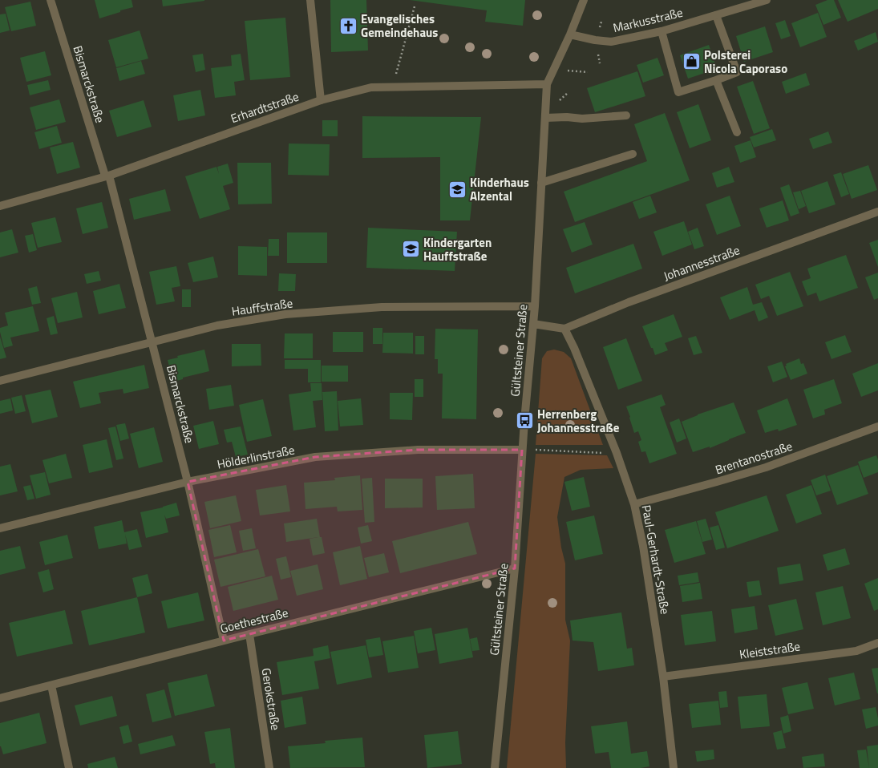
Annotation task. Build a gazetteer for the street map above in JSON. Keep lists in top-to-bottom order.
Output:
{
  "streets": {
    "street": [
      "Markusstraße",
      "Bismarckstraße",
      "Erhardtstraße",
      "Johannesstraße",
      "Hauffstraße",
      "Gültsteiner Straße",
      "Hölderlinstraße",
      "Brentanostraße",
      "Paul-Gerhardt-Straße",
      "Goethestraße",
      "Kleiststraße",
      "Gerokstraße"
    ]
  },
  "crossings": [
    ["Markusstraße", "Gültsteiner Straße"],
    ["Bismarckstraße", "Erhardtstraße"],
    ["Bismarckstraße", "Hauffstraße"],
    ["Bismarckstraße", "Hölderlinstraße"],
    ["Bismarckstraße", "Goethestraße"],
    ["Erhardtstraße", "Gültsteiner Straße"],
    ["Johannesstraße", "Paul-Gerhardt-Straße"],
    ["Hauffstraße", "Gültsteiner Straße"],
    ["Gültsteiner Straße", "Hölderlinstraße"],
    ["Gültsteiner Straße", "Goethestraße"],
    ["Brentanostraße", "Paul-Gerhardt-Straße"],
    ["Paul-Gerhardt-Straße", "Kleiststraße"],
    ["Goethestraße", "Gerokstraße"]
  ],
  "places": {
    "church": ["Evangelisches Gemeindehaus"],
    "shop": ["Polsterei Nicola Caporaso"],
    "school or university": ["Kinderhaus Alzental", "Kindergarten Hauffstraße"],
    "bus stop": ["Herrenberg Johannesstraße"]
  }
}
